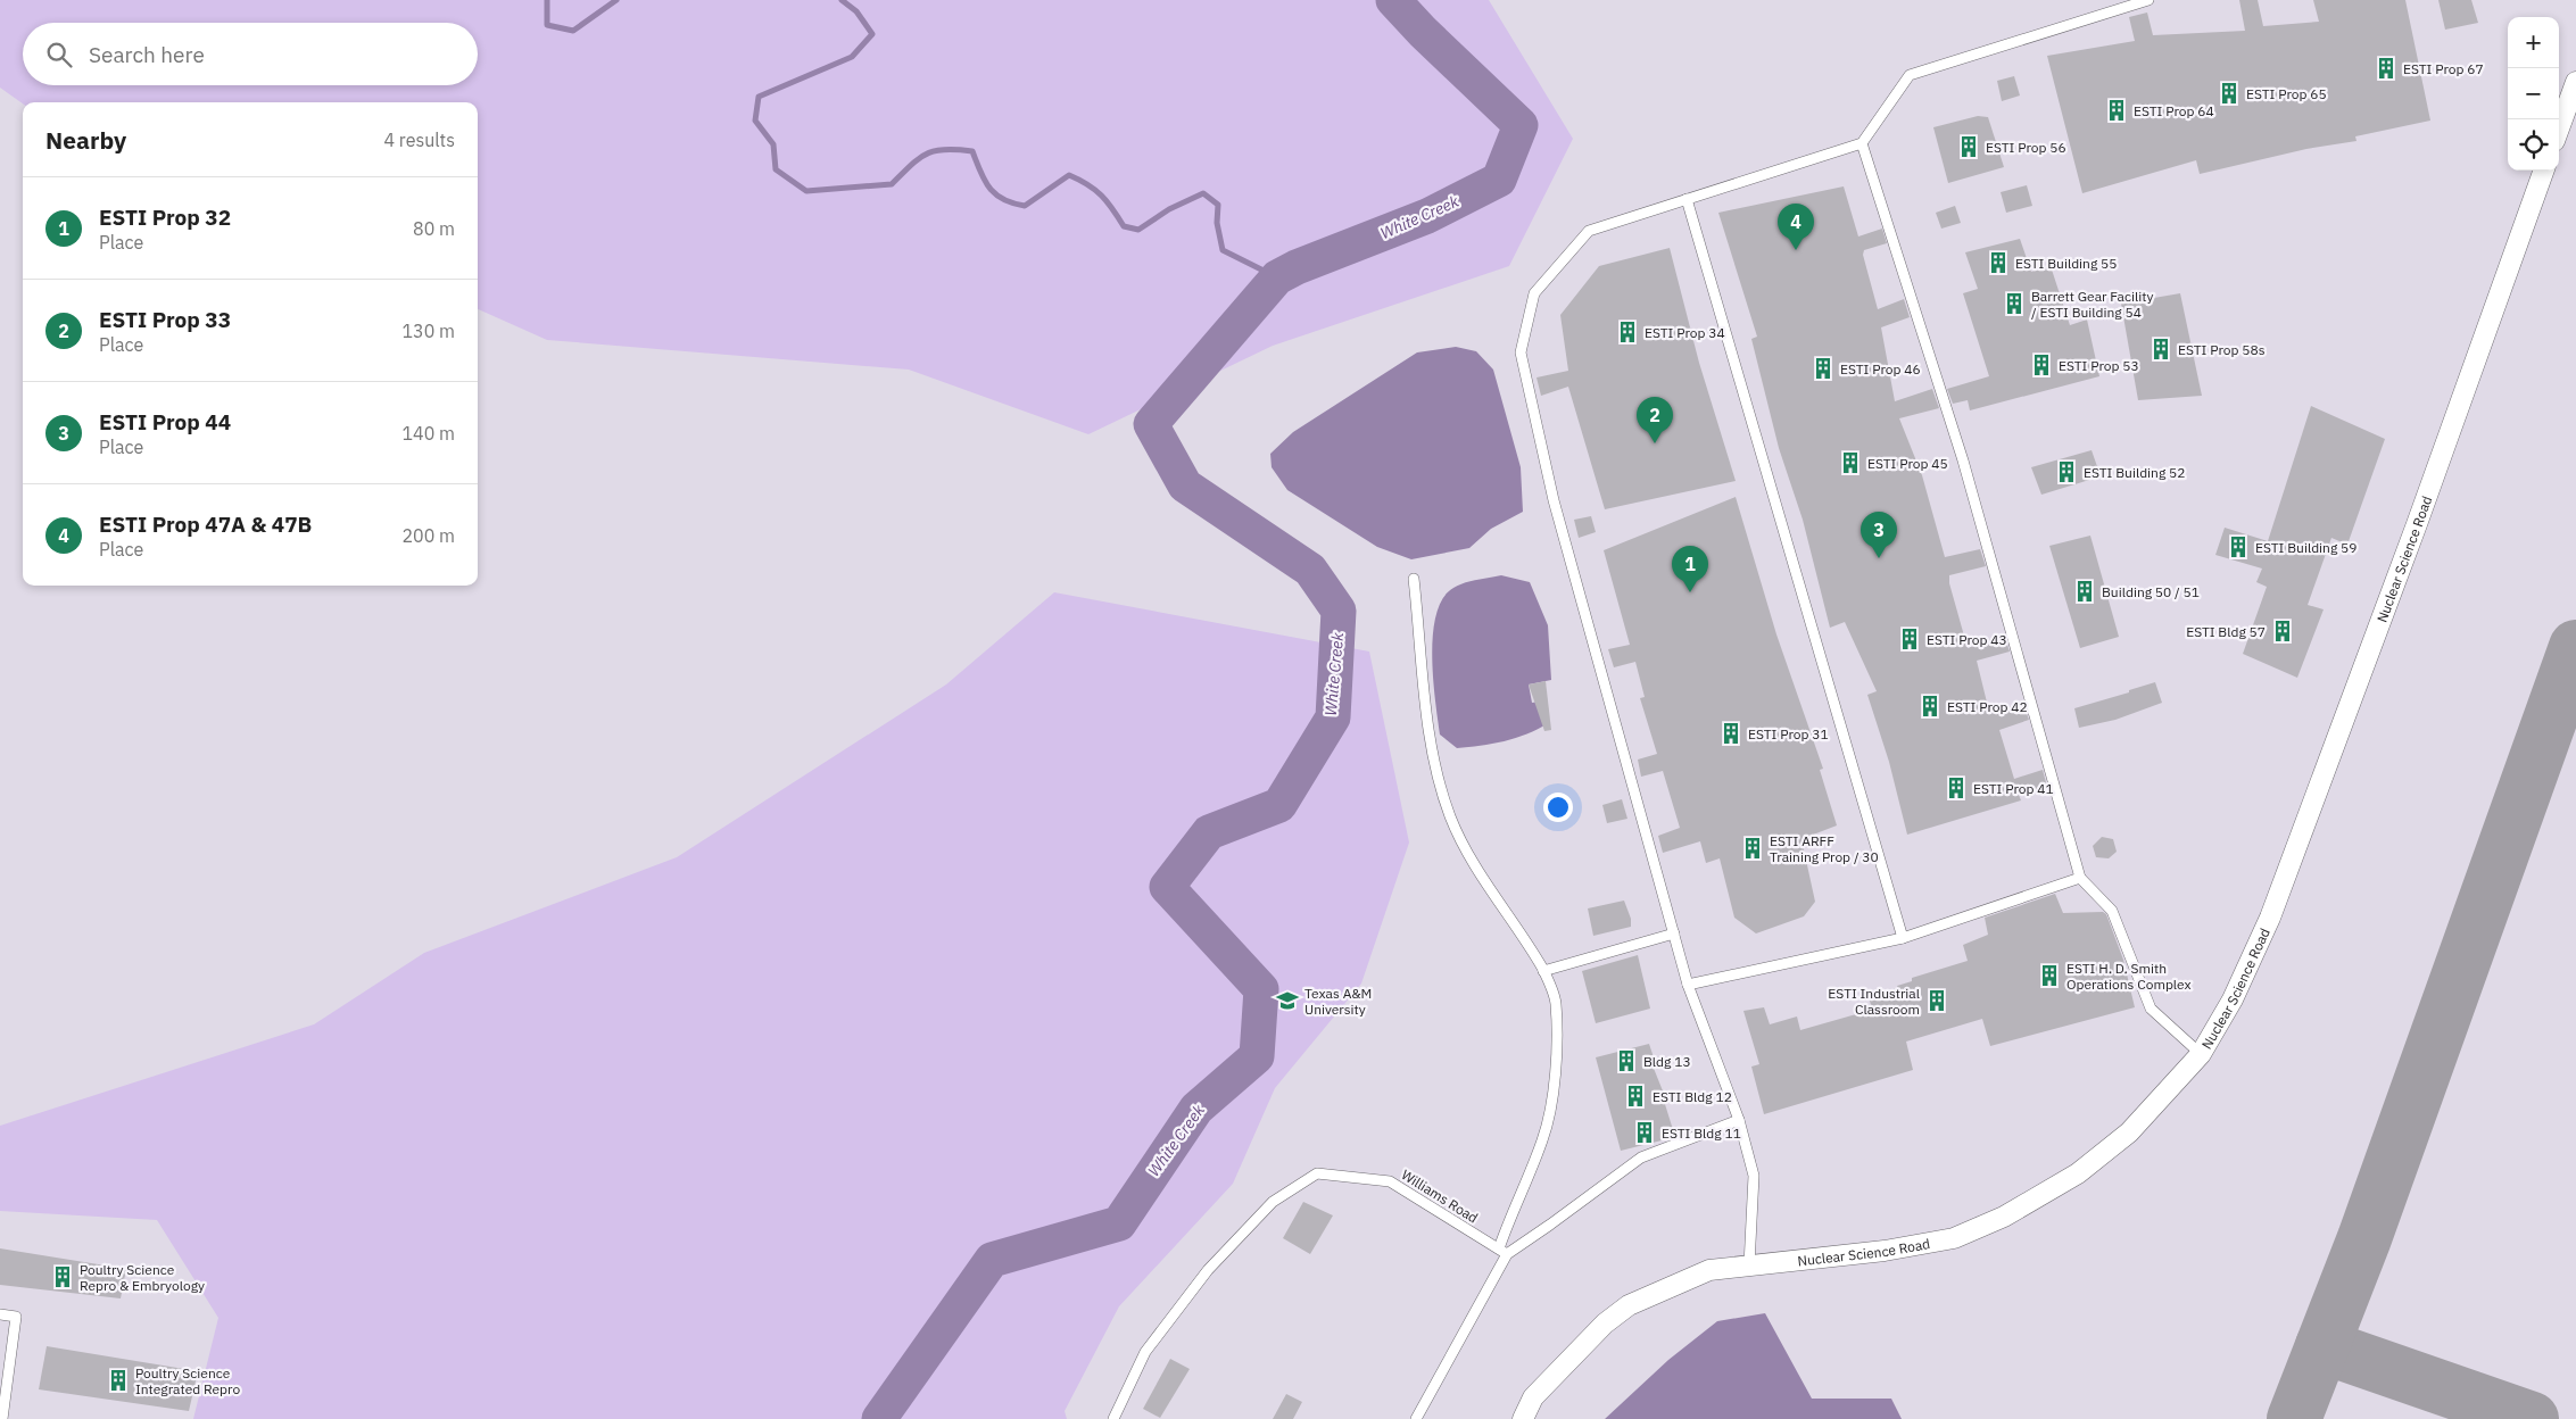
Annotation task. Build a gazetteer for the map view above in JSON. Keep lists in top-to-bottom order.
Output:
{
  "streets": {
    "street": ["Nuclear Science Road"],
    "lane": ["Williams Road"]
  },
  "water": ["White Creek"],
  "places": {
    "building": [
      "ESTI Prop 67",
      "ESTI Prop 65",
      "ESTI Prop 64",
      "ESTI Prop 56",
      "ESTI Building 55",
      "Barrett Gear Facility / ESTI Building 54",
      "ESTI Prop 34",
      "ESTI Prop 58s",
      "ESTI Prop 53",
      "ESTI Prop 46",
      "ESTI Prop 45",
      "ESTI Building 52",
      "ESTI Building 59",
      "Building 50 / 51",
      "ESTI Bldg 57",
      "ESTI Prop 43",
      "ESTI Prop 42",
      "ESTI Prop 31",
      "ESTI Prop 41",
      "ESTI ARFF Training Prop / 30",
      "ESTI H. D. Smith Operations Complex",
      "ESTI Industrial Classroom",
      "Bldg 13",
      "ESTI Bldg 12",
      "ESTI Bldg 11",
      "Poultry Science Repro & Embryology",
      "Poultry Science Integrated Repro"
    ],
    "school or university": ["Texas A&M University"]
  },
  "page": {
    "map_buttons": ["+", "−"],
    "search": "Search here",
    "heading": ["Nearby", "4 results"],
    "list": [
      {
        "mark": "1",
        "name": "ESTI Prop 32",
        "note": "Place",
        "value": "80 m"
      },
      {
        "mark": "2",
        "name": "ESTI Prop 33",
        "note": "Place",
        "value": "130 m"
      },
      {
        "mark": "3",
        "name": "ESTI Prop 44",
        "note": "Place",
        "value": "140 m"
      },
      {
        "mark": "4",
        "name": "ESTI Prop 47A & 47B",
        "note": "Place",
        "value": "200 m"
      }
    ],
    "pins": [
      "4",
      "2",
      "3",
      "1"
    ]
  }
}
